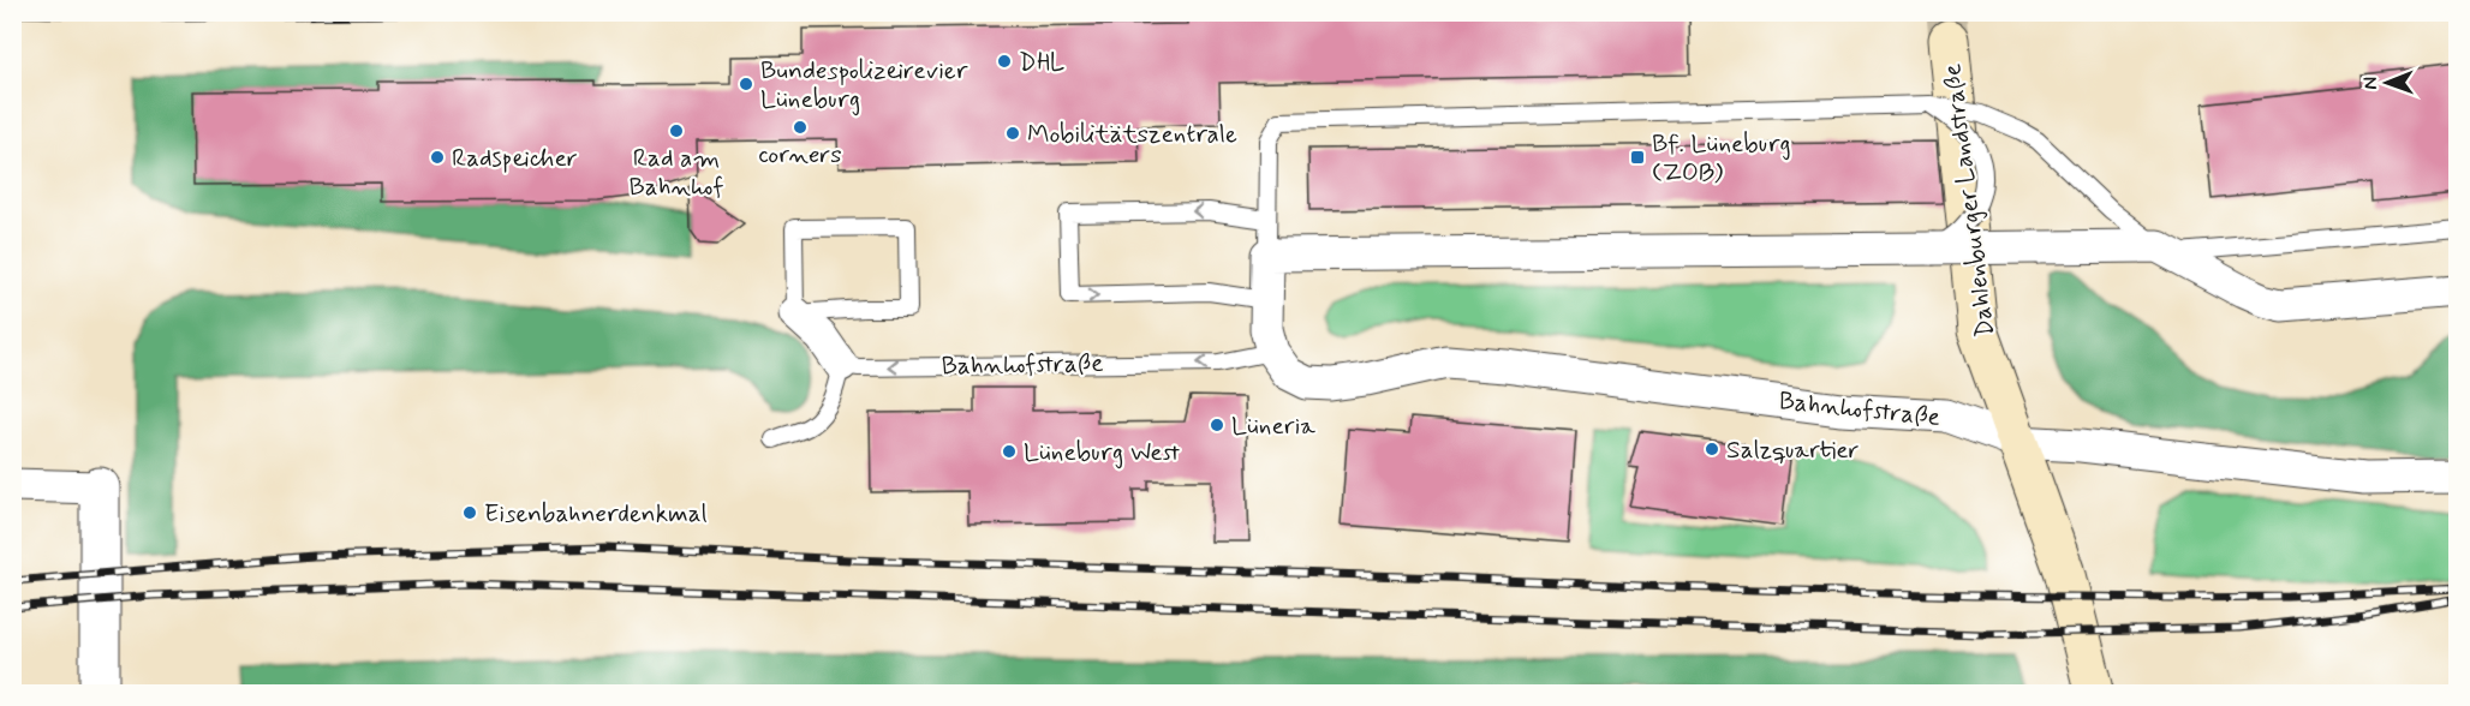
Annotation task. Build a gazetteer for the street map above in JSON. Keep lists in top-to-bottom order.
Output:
{
  "streets": {
    "main road": ["Dahlenburger Landstraße"],
    "street": ["Bahnhofstraße"]
  },
  "crossings": [
    ["Dahlenburger Landstraße", "Bahnhofstraße"]
  ],
  "places": {
    "other": [
      "DHL",
      "Bundespolizeirevier Lüneburg",
      "corners",
      "Rad am Bahnhof",
      "Mobilitätszentrale",
      "Radspeicher",
      "Lüneria",
      "Salzquartier",
      "Lüneburg West",
      "Eisenbahnerdenkmal"
    ],
    "transit": ["Bf. Lüneburg (ZOB)"]
  },
  "north": "left"
}
